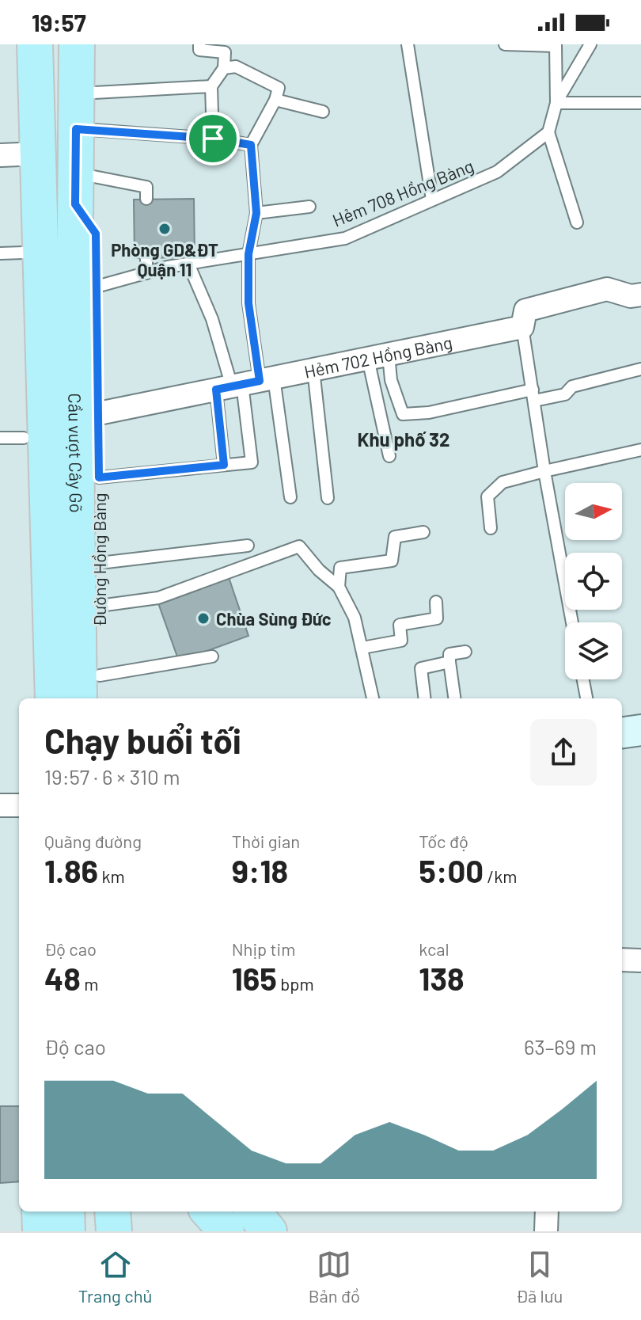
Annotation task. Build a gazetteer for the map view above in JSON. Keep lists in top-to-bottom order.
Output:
{
  "streets": {
    "main road": ["Cầu vượt Cây Gõ", "Đường Hồng Bàng"],
    "street": ["Hẻm 702 Hồng Bàng"],
    "lane": ["Hẻm 708 Hồng Bàng"]
  },
  "crossings": [
    ["Hẻm 708 Hồng Bàng", "Đường Hồng Bàng"],
    ["Hẻm 702 Hồng Bàng", "Đường Hồng Bàng"],
    ["Cầu vượt Cây Gõ", "Đường Hồng Bàng"]
  ],
  "districts": ["Khu phố 32"],
  "places": ["Phòng GD&ĐT Quận 11", "Chùa Sùng Đức"],
  "north": "right",
  "page": {
    "status": "19:57",
    "heading": ["Chạy buổi tối", "19:57 · 6 × 310 m"],
    "stats": [
      ["Quãng đường", "1.86 km"],
      ["Thời gian", "9:18"],
      ["Tốc độ", "5:00 /km"],
      ["Độ cao", "48 m"],
      ["Nhịp tim", "165 bpm"],
      ["kcal", "138"]
    ],
    "chart": ["Độ cao", "63–69 m"],
    "tabs": ["Trang chủ", "Bản đồ", "Đã lưu"]
  }
}
